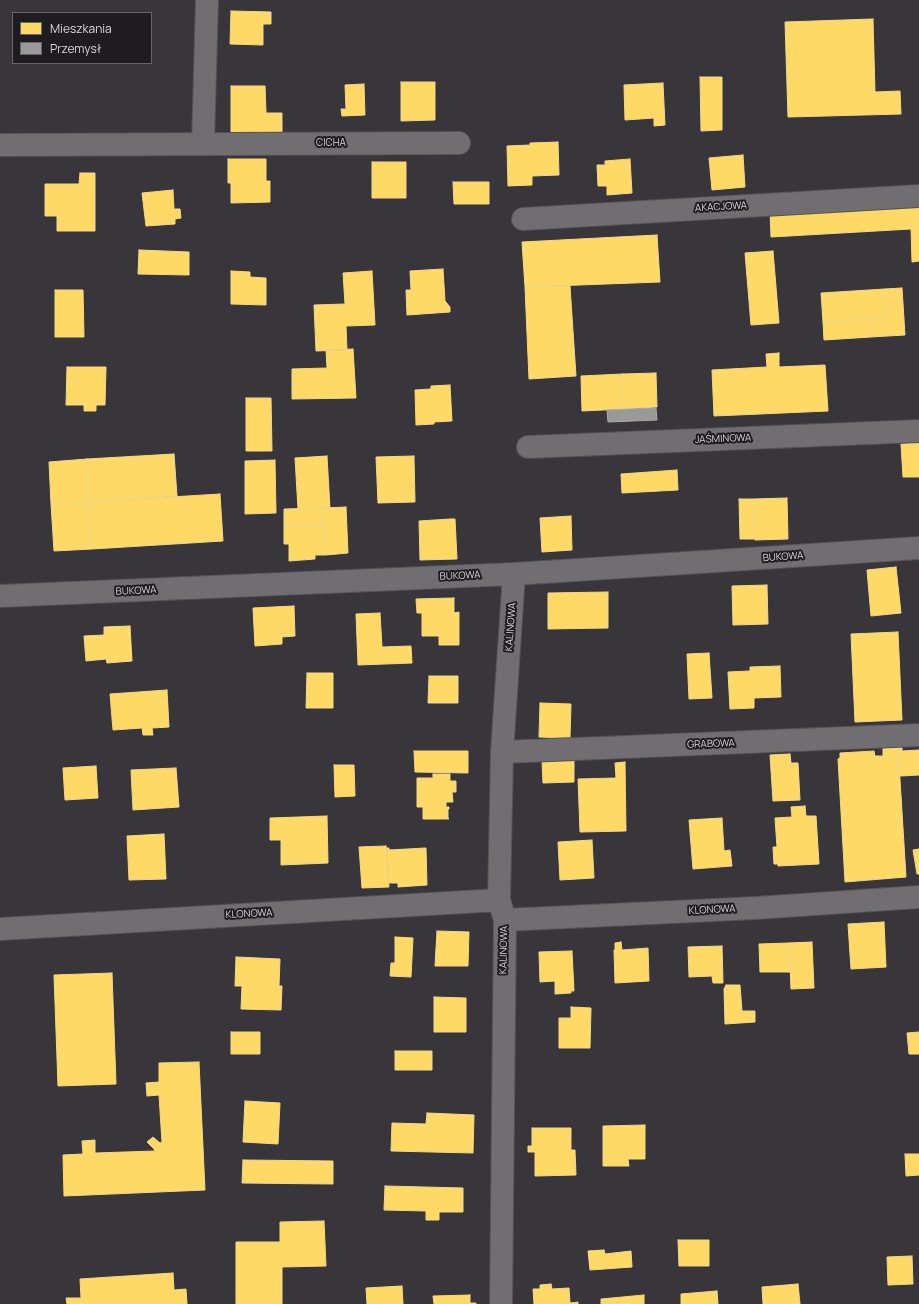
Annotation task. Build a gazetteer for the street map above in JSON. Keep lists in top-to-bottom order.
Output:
{
  "streets": {
    "street": [
      "CICHA",
      "AKACJOWA",
      "JAŚMINOWA",
      "BUKOWA",
      "KALINOWA",
      "GRABOWA",
      "KLONOWA"
    ]
  },
  "crossings": [
    ["BUKOWA", "KALINOWA"],
    ["KALINOWA", "GRABOWA"],
    ["KALINOWA", "KLONOWA"]
  ],
  "legend": ["Mieszkania", "Przemysł"]
}
